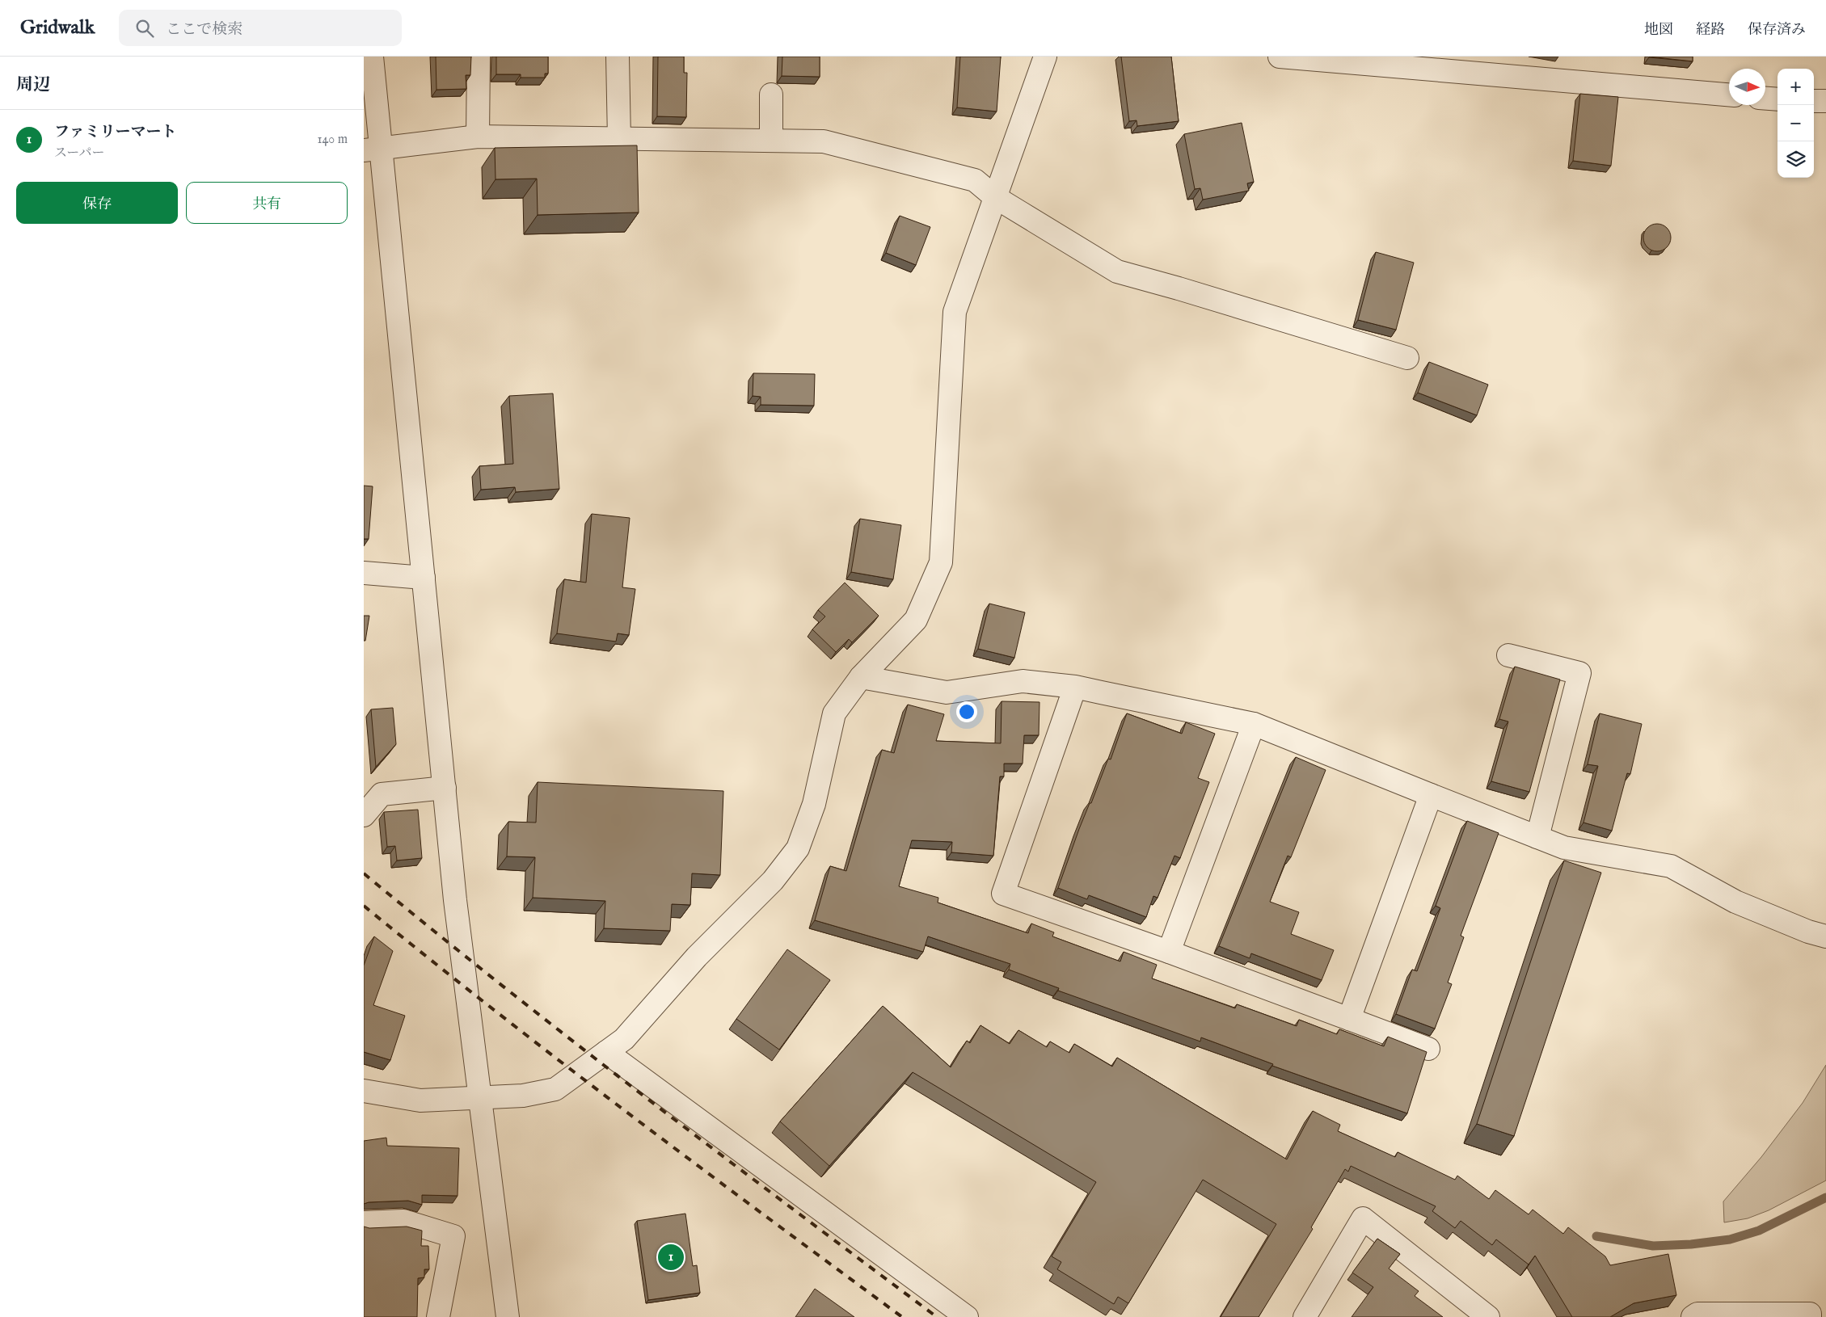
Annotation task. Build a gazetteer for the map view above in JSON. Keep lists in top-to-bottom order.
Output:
{
  "north": "right",
  "page": {
    "header": "Gridwalk",
    "search": "ここで検索",
    "nav": ["地図", "経路", "保存済み"],
    "heading": "周辺",
    "map_buttons": ["+", "−"],
    "list": [
      {
        "mark": "1",
        "name": "ファミリーマート",
        "note": "スーパー",
        "value": "140 m"
      }
    ],
    "buttons": ["保存", "共有"],
    "pins": "1"
  }
}
